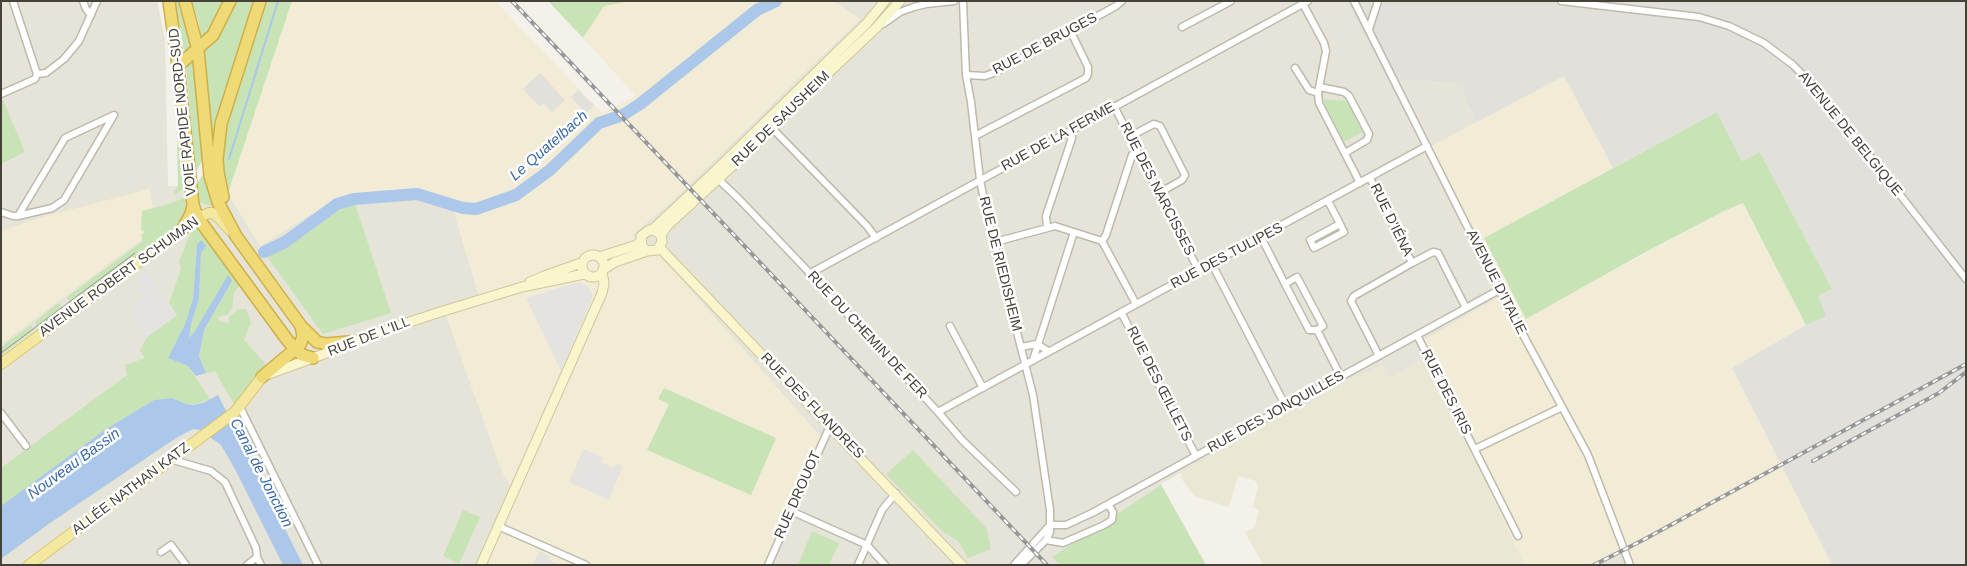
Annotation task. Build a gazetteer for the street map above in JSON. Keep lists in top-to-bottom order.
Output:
{
  "streets": {
    "highway": ["VOIE RAPIDE NORD-SUD"],
    "main road": [
      "RUE DE SAUSHEIM",
      "AVENUE ROBERT SCHUMAN",
      "RUE DE L'ILL",
      "RUE DES FLANDRES",
      "ALLÉE NATHAN KATZ"
    ],
    "street": [
      "RUE DE BRUGES",
      "AVENUE DE BELGIQUE",
      "RUE DE LA FERME",
      "RUE DES NARCISSES",
      "RUE D'IÉNA",
      "RUE DES TULIPES",
      "RUE DE RIEDISHEIM",
      "AVENUE D'ITALIE",
      "RUE DU CHEMIN DE FER",
      "RUE DES ŒILLETS",
      "RUE DES IRIS",
      "RUE DES JONQUILLES",
      "RUE DROUOT"
    ]
  },
  "crossings": [
    ["RUE DE BRUGES", "RUE DE RIEDISHEIM"],
    ["VOIE RAPIDE NORD-SUD", "AVENUE ROBERT SCHUMAN"],
    ["VOIE RAPIDE NORD-SUD", "RUE DE L'ILL"],
    ["RUE DE SAUSHEIM", "RUE DU CHEMIN DE FER"],
    ["RUE DE SAUSHEIM", "RUE DES FLANDRES"],
    ["RUE DE LA FERME", "RUE DES NARCISSES"],
    ["RUE DE LA FERME", "RUE DE RIEDISHEIM"],
    ["RUE DE LA FERME", "RUE DU CHEMIN DE FER"],
    ["RUE DES NARCISSES", "RUE DES TULIPES"],
    ["RUE D'IÉNA", "RUE DES TULIPES"],
    ["RUE DES TULIPES", "RUE DE RIEDISHEIM"],
    ["RUE DES TULIPES", "AVENUE D'ITALIE"],
    ["RUE DES TULIPES", "RUE DU CHEMIN DE FER"],
    ["RUE DES TULIPES", "RUE DES ŒILLETS"],
    ["RUE DE RIEDISHEIM", "RUE DES JONQUILLES"],
    ["AVENUE D'ITALIE", "RUE DES IRIS"],
    ["AVENUE D'ITALIE", "RUE DES JONQUILLES"],
    ["RUE DES ŒILLETS", "RUE DES JONQUILLES"],
    ["RUE DES IRIS", "RUE DES JONQUILLES"],
    ["RUE DES FLANDRES", "RUE DROUOT"]
  ],
  "water": ["Le Quatelbach", "Nouveau Bassin", "Canal de Jonction"]
}
